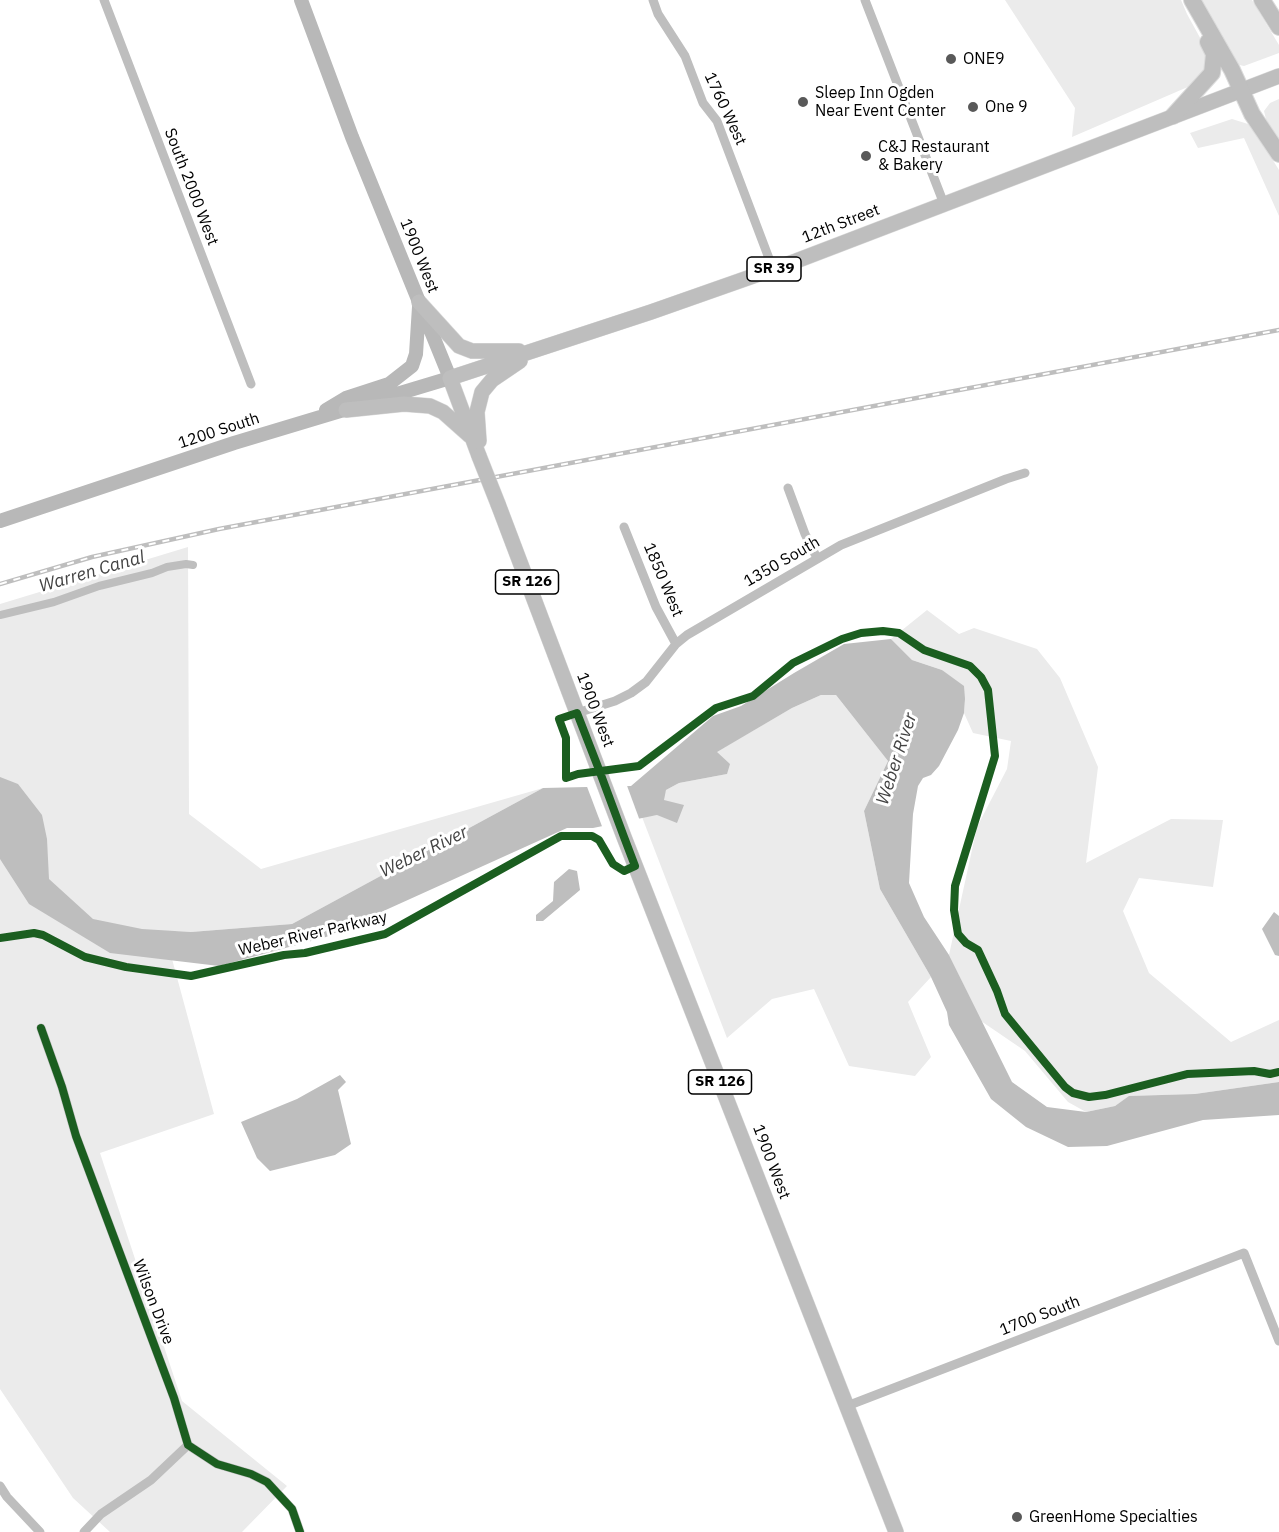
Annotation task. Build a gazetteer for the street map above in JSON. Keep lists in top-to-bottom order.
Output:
{
  "streets": {
    "main road": [
      "12th Street",
      "1900 West",
      "SR 39",
      "1200 South",
      "SR 126"
    ],
    "street": [
      "1760 West",
      "South 2000 West",
      "1350 South",
      "1850 West",
      "Wilson Drive",
      "1700 South"
    ],
    "cycle path": ["Weber River Parkway"]
  },
  "crossings": [
    ["1760 West", "12th Street"],
    ["12th Street", "1900 West"],
    ["12th Street", "SR 39"],
    ["12th Street", "1200 South"],
    ["1900 West", "1200 South"],
    ["1900 West", "1350 South"],
    ["1900 West", "1700 South"],
    ["1350 South", "1850 West"]
  ],
  "water": ["Warren Canal", "Weber River"],
  "places": [
    "ONE9",
    "Sleep Inn Ogden Near Event Center",
    "One 9",
    "C&J Restaurant & Bakery",
    "GreenHome Specialties"
  ]
}
